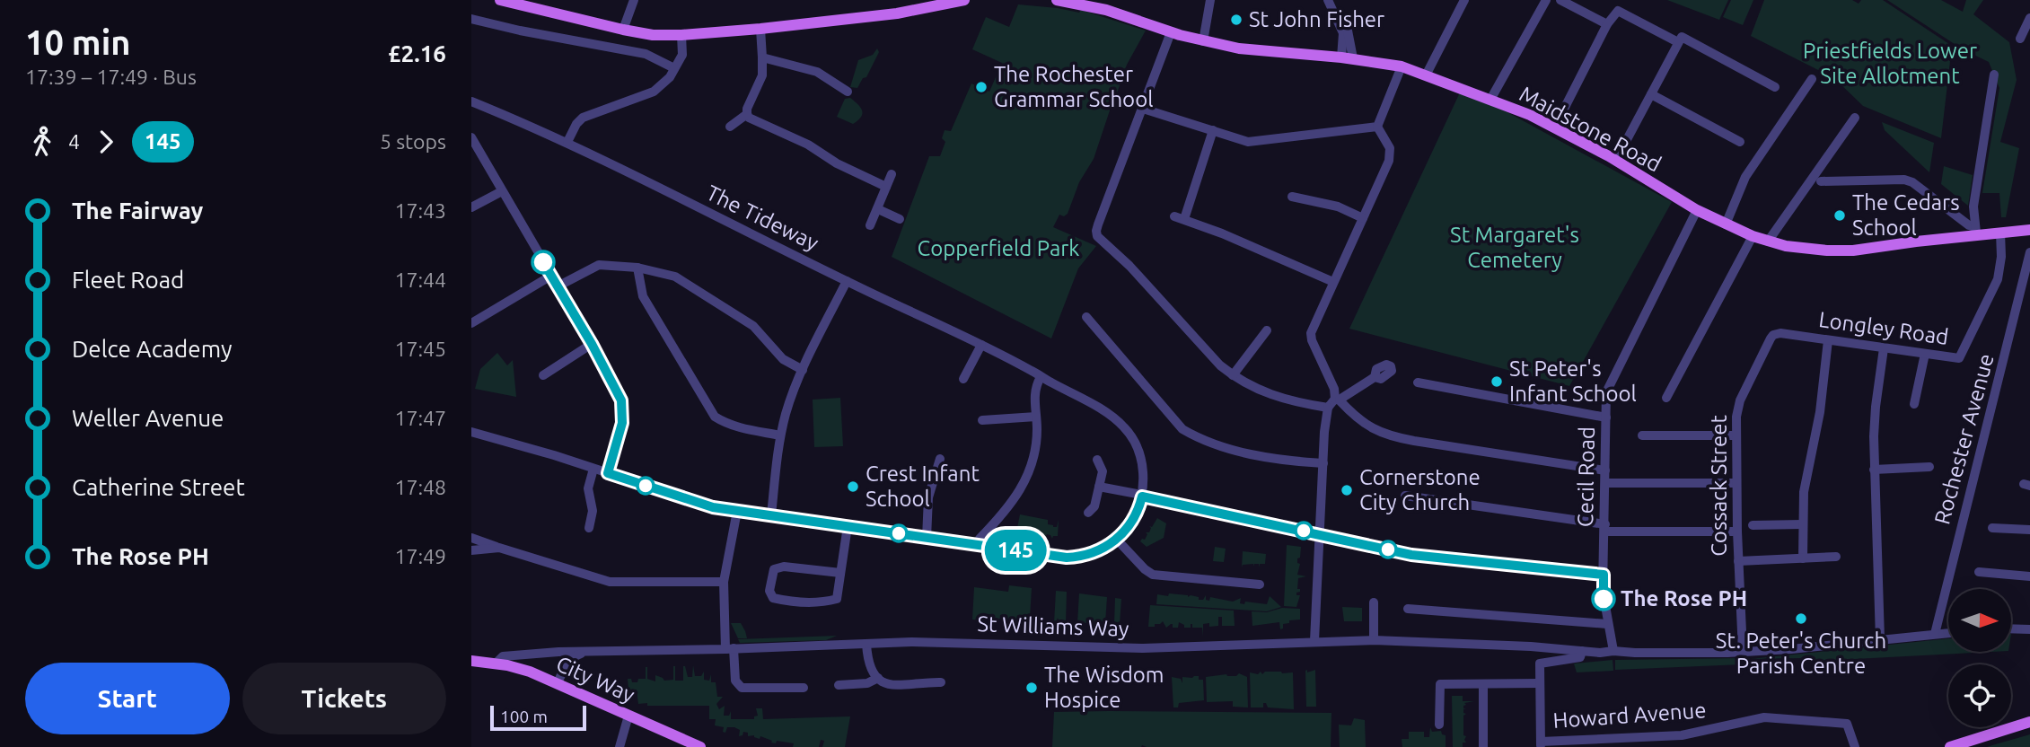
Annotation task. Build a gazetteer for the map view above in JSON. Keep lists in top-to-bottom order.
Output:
{
  "streets": {
    "main road": ["Maidstone Road", "City Way"],
    "street": [
      "The Tideway",
      "Longley Road",
      "Rochester Avenue",
      "Cecil Road",
      "Cossack Street",
      "St Williams Way",
      "Howard Avenue"
    ]
  },
  "crossings": [
    ["Maidstone Road", "Longley Road"],
    ["Maidstone Road", "Cecil Road"],
    ["Longley Road", "Cossack Street"],
    ["Rochester Avenue", "St Williams Way"],
    ["Cecil Road", "St Williams Way"],
    ["Cossack Street", "St Williams Way"],
    ["St Williams Way", "City Way"]
  ],
  "parks": ["Priestfields Lower Site Allotment", "St Margaret's Cemetery", "Copperfield Park"],
  "places": [
    "St John Fisher",
    "The Rochester Grammar School",
    "The Cedars School",
    "St Peter's Infant School",
    "Crest Infant School",
    "Cornerstone City Church",
    "The Rose PH",
    "St. Peter's Church Parish Centre",
    "The Wisdom Hospice"
  ],
  "lines": ["bus line 145"],
  "scale_bar": "100 m",
  "north": "right",
  "page": {
    "heading": ["10 min", "17:39 – 17:49 · Bus", "£2.16"],
    "on_map": "145",
    "legs": ["4", "145", "5 stops"],
    "list": [
      {
        "name": "The Fairway",
        "value": "17:43"
      },
      {
        "name": "Fleet Road",
        "value": "17:44"
      },
      {
        "name": "Delce Academy",
        "value": "17:45"
      },
      {
        "name": "Weller Avenue",
        "value": "17:47"
      },
      {
        "name": "Catherine Street",
        "value": "17:48"
      },
      {
        "name": "The Rose PH",
        "value": "17:49"
      }
    ],
    "buttons": ["Start", "Tickets"],
    "scale": "100 m"
  }
}
